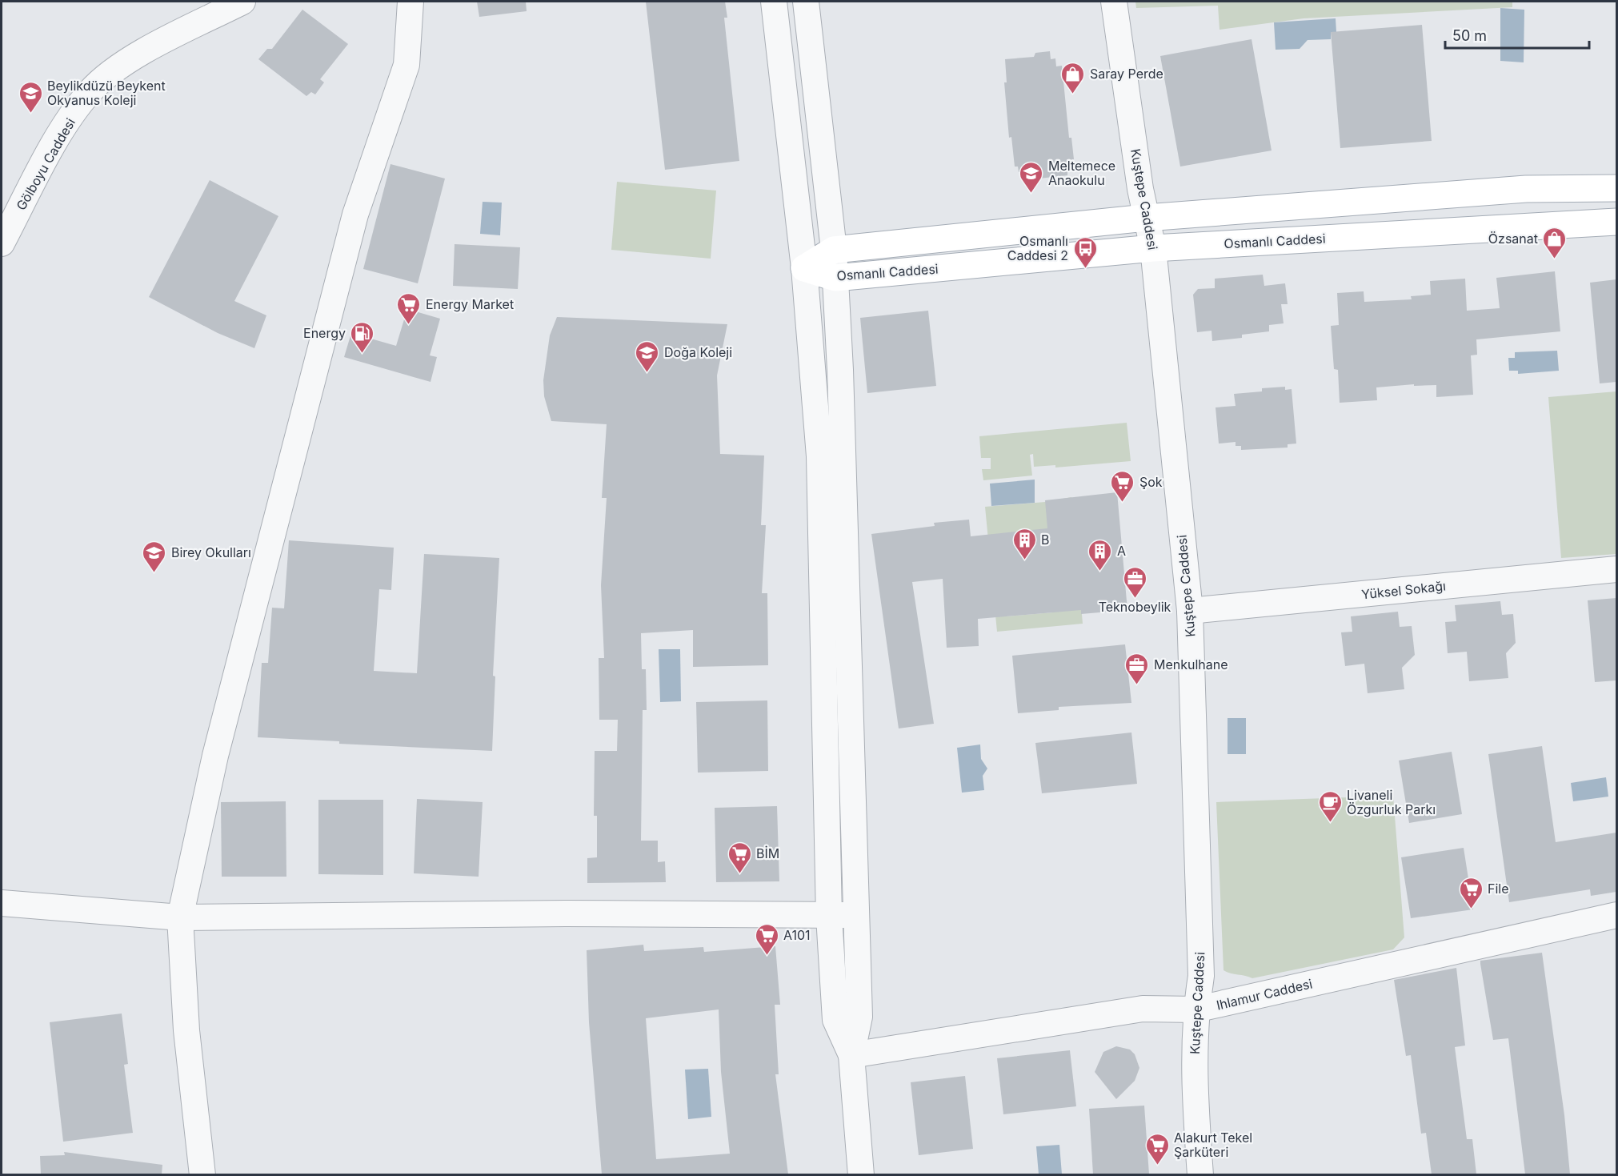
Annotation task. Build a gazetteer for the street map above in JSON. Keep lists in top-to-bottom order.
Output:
{
  "streets": {
    "main road": ["Osmanlı Caddesi"],
    "street": [
      "Gölboyu Caddesi",
      "Kuştepe Caddesi",
      "Yüksel Sokağı",
      "Ihlamur Caddesi"
    ]
  },
  "crossings": [
    ["Kuştepe Caddesi", "Osmanlı Caddesi"],
    ["Kuştepe Caddesi", "Yüksel Sokağı"],
    ["Kuştepe Caddesi", "Ihlamur Caddesi"]
  ],
  "places": {
    "shop": ["Saray Perde", "Özsanat"],
    "school or university": [
      "Beylikdüzü Beykent Okyanus Koleji",
      "Meltemece Anaokulu",
      "Doğa Koleji",
      "Birey Okulları"
    ],
    "bus stop": ["Osmanlı Caddesi 2"],
    "supermarket": [
      "Energy Market",
      "Şok",
      "BİM",
      "File",
      "A101",
      "Alakurt Tekel Şarküteri"
    ],
    "fuel station": ["Energy"],
    "building": ["B", "A"],
    "office": ["Teknobeylik", "Menkulhane"],
    "cafe": ["Livaneli Özgurluk Parkı"]
  },
  "scale_bar": "50 m"
}
